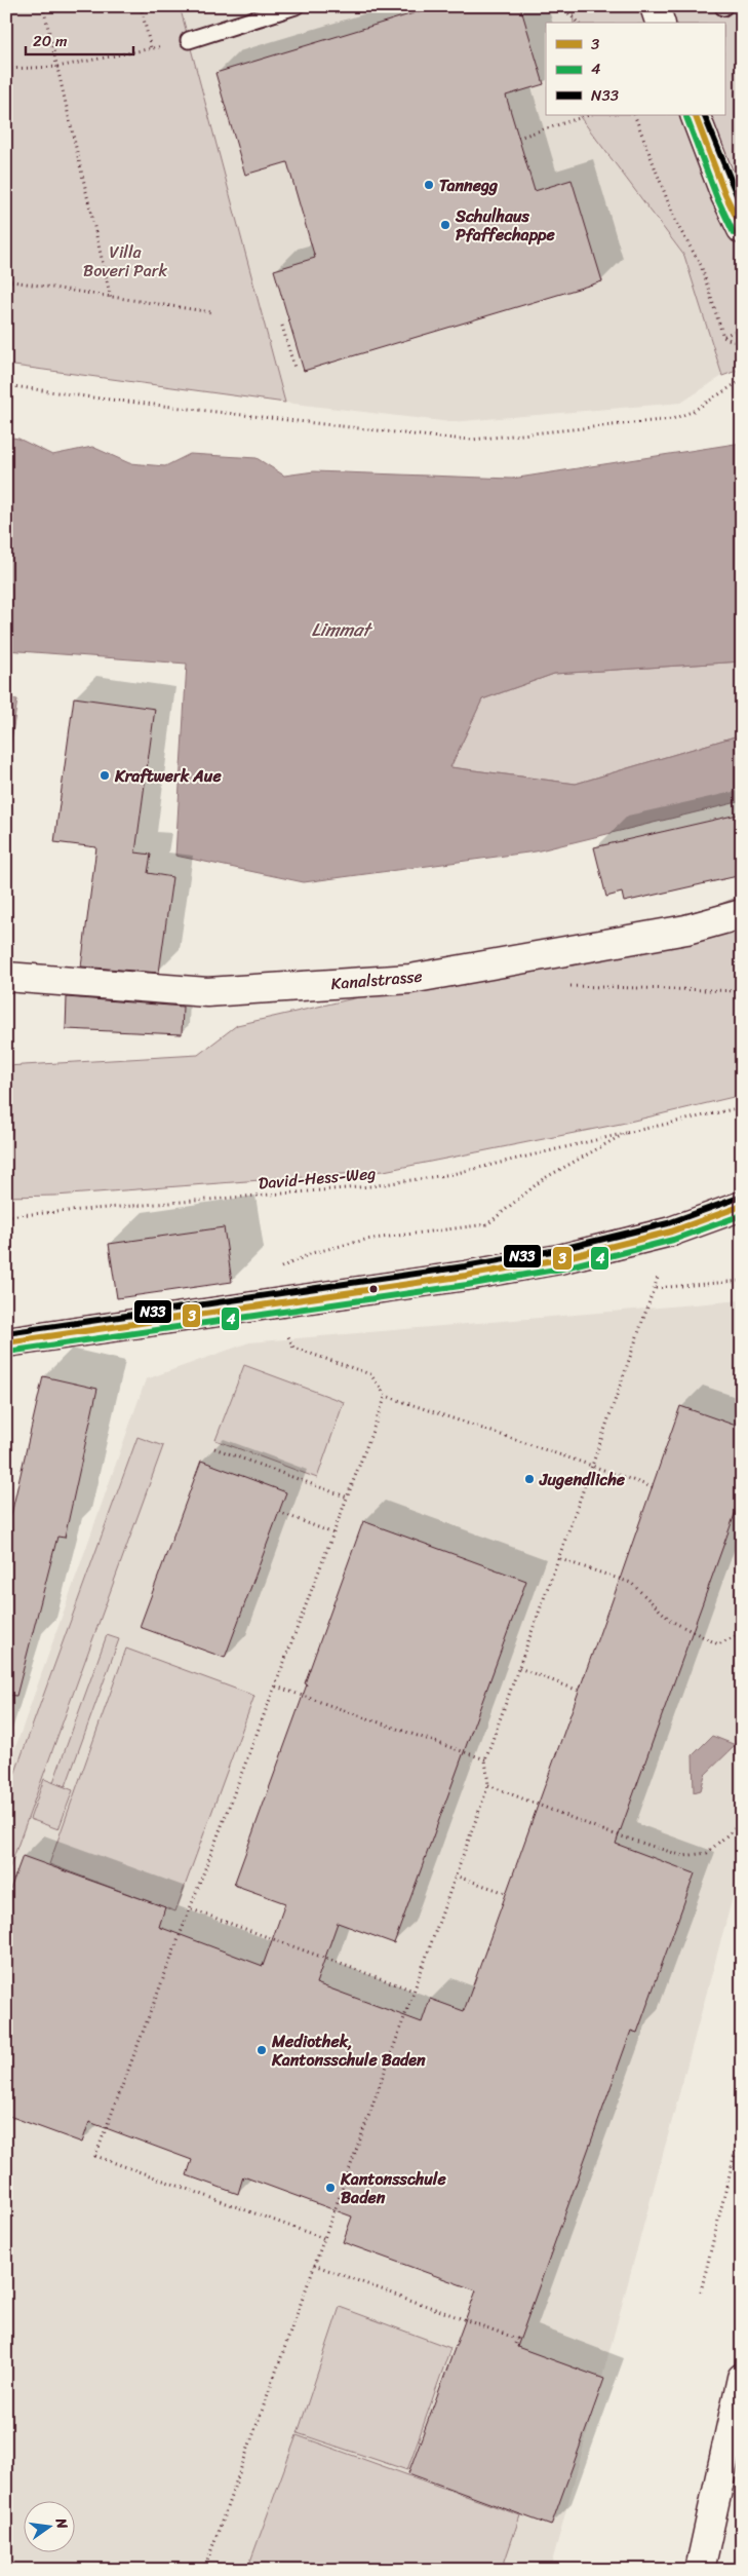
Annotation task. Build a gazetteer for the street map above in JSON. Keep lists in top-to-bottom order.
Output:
{
  "streets": {
    "main road": ["Kanalstrasse"],
    "path": ["David-Hess-Weg"]
  },
  "water": ["Limmat"],
  "parks": ["Villa Boveri Park"],
  "places": [
    "Tannegg",
    "Schulhaus Pfaffechappe",
    "Kraftwerk Aue",
    "Jugendliche",
    "Mediothek, Kantonsschule Baden",
    "Kantonsschule Baden"
  ],
  "lines": ["transit line 3", "transit line N33", "transit line 4"],
  "legend": ["3", "4", "N33"],
  "scale_bar": "20 m",
  "north": "right"
}
